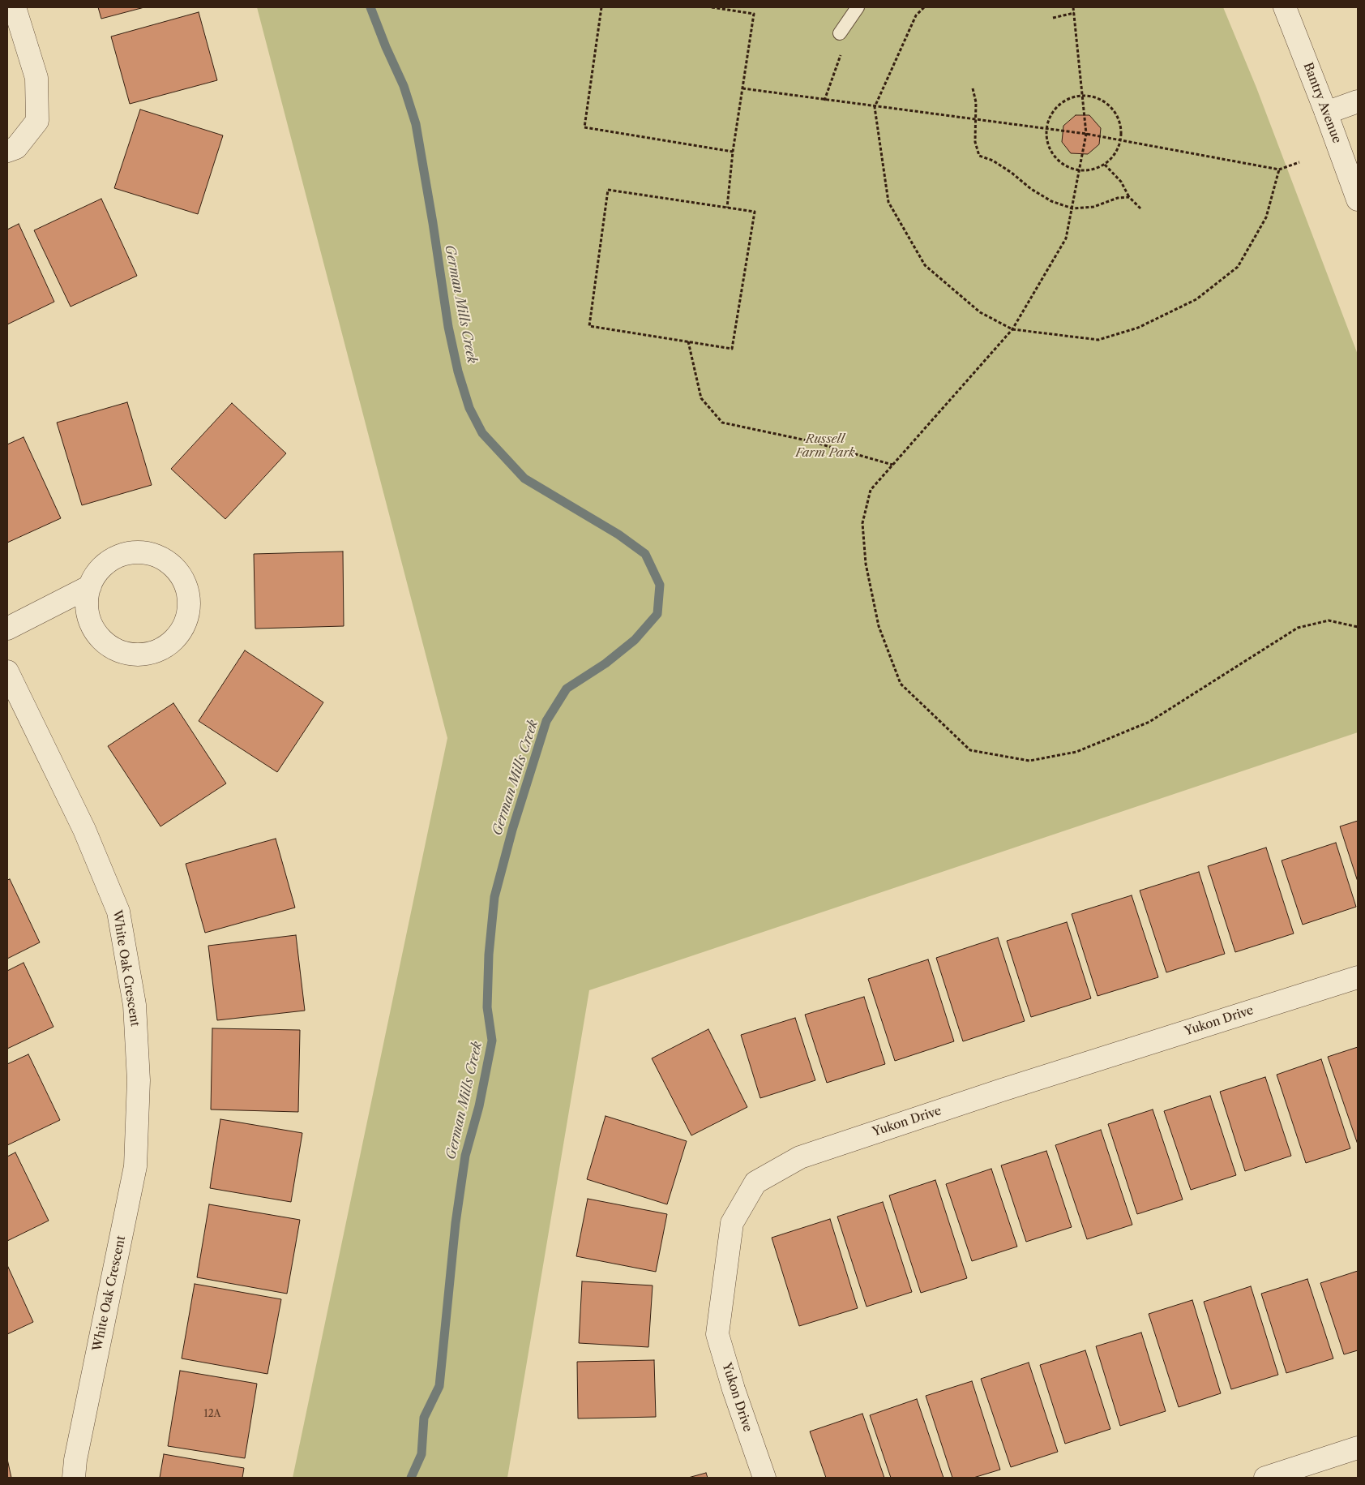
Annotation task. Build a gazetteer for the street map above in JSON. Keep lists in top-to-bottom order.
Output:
{
  "streets": {
    "street": ["Bantry Avenue", "White Oak Crescent", "Yukon Drive"]
  },
  "water": ["German Mills Creek"],
  "parks": ["Russell Farm Park"],
  "house_numbers": ["12A"]
}
